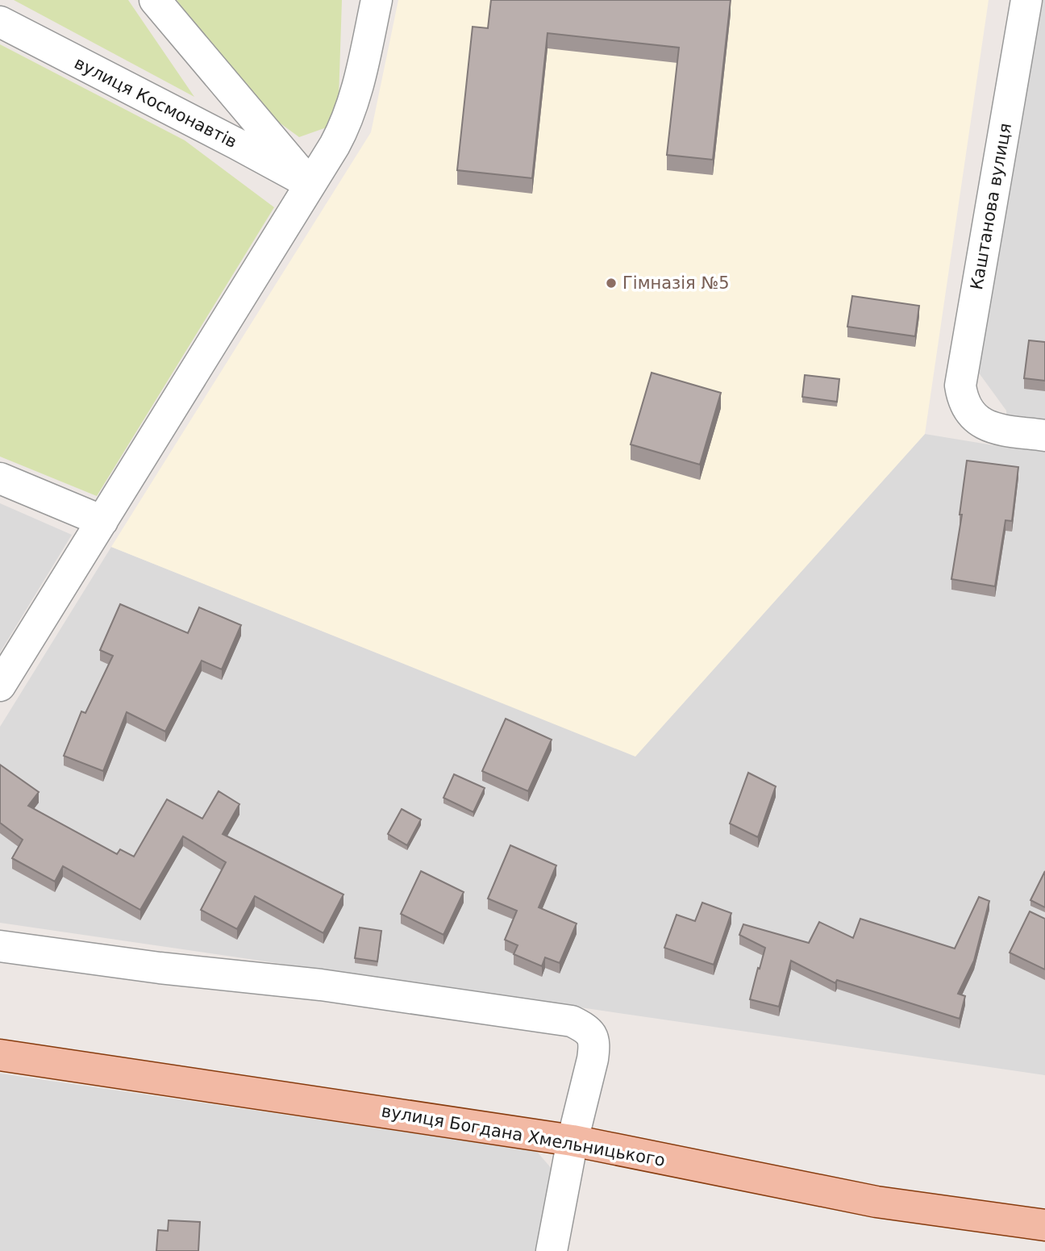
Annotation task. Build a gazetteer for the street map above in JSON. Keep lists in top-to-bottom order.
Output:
{
  "streets": {
    "main road": ["вулиця Богдана Хмельницького"],
    "street": ["вулиця Космонавтів", "Каштанова вулиця"]
  },
  "places": ["Гімназія №5"]
}
